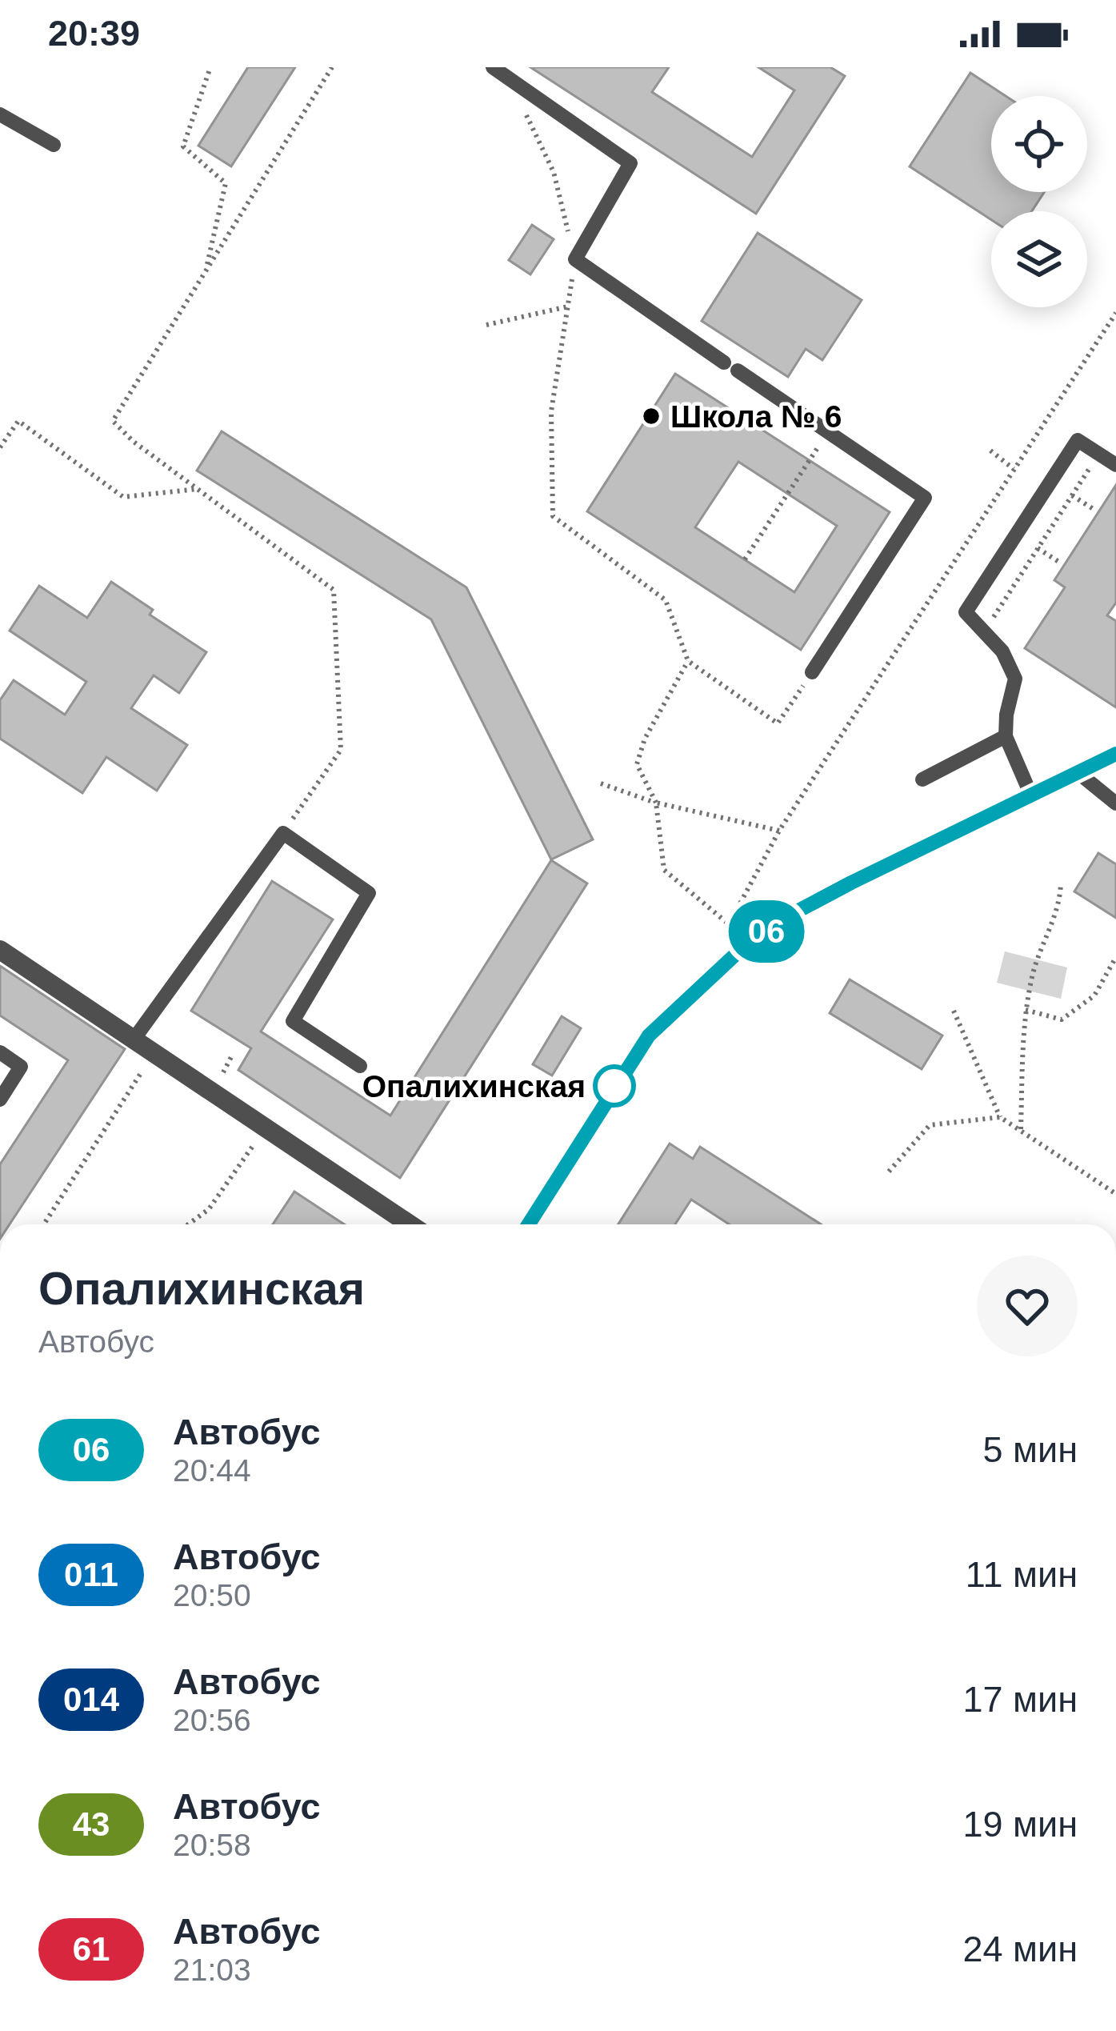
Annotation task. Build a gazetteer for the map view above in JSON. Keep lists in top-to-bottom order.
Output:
{
  "places": ["Школа № 6", "Опалихинская"],
  "lines": ["bus line 06"],
  "page": {
    "status": "20:39",
    "on_map": "06",
    "heading": ["Опалихинская", "Автобус"],
    "list": [
      {
        "mark": "06",
        "name": "Автобус",
        "note": "20:44",
        "value": "5 мин"
      },
      {
        "mark": "011",
        "name": "Автобус",
        "note": "20:50",
        "value": "11 мин"
      },
      {
        "mark": "014",
        "name": "Автобус",
        "note": "20:56",
        "value": "17 мин"
      },
      {
        "mark": "43",
        "name": "Автобус",
        "note": "20:58",
        "value": "19 мин"
      },
      {
        "mark": "61",
        "name": "Автобус",
        "note": "21:03",
        "value": "24 мин"
      }
    ]
  }
}
